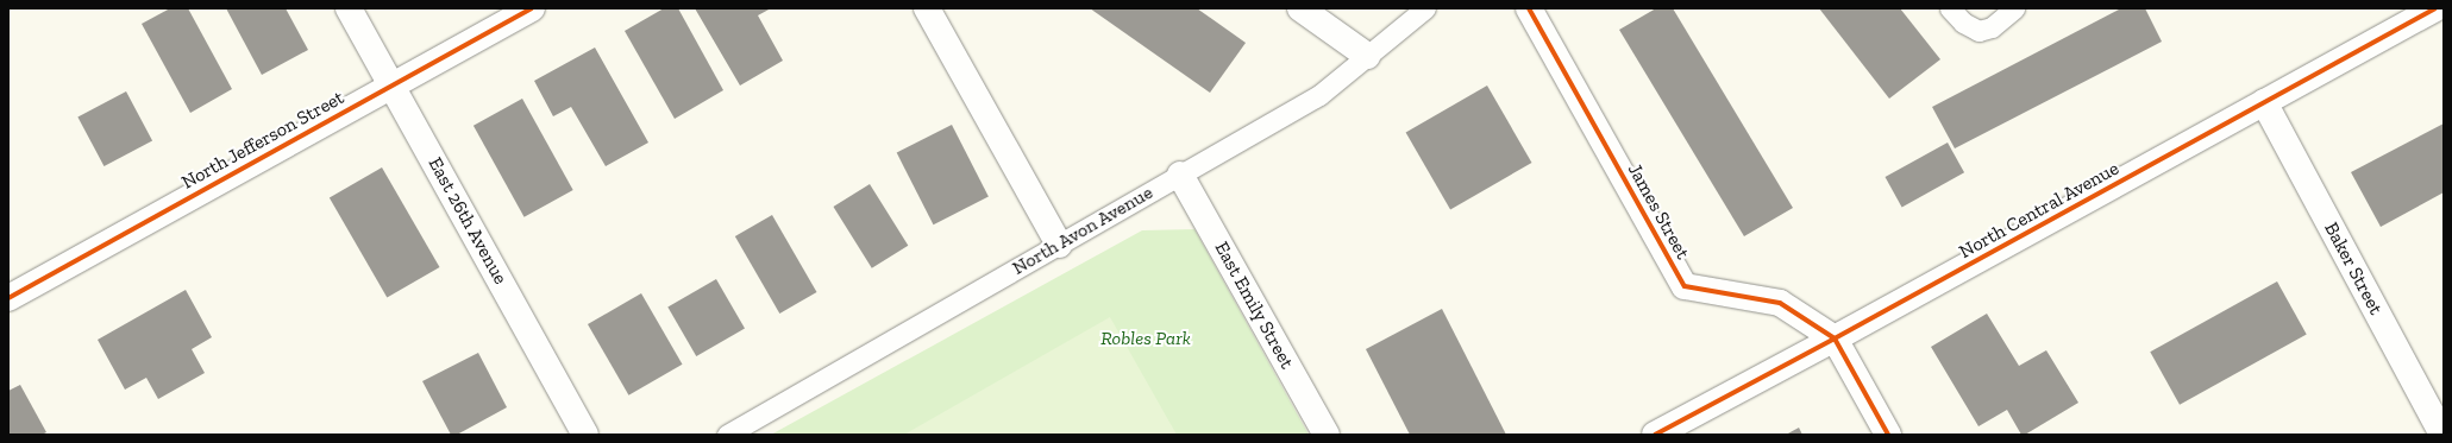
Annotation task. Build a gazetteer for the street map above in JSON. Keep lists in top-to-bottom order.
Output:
{
  "streets": {
    "street": [
      "North Jefferson Street",
      "North Central Avenue",
      "James Street",
      "East 26th Avenue",
      "Baker Street",
      "East Emily Street"
    ],
    "lane": ["North Avon Avenue"]
  },
  "crossings": [
    ["North Jefferson Street", "East 26th Avenue"],
    ["North Central Avenue", "James Street"],
    ["North Central Avenue", "Baker Street"],
    ["North Avon Avenue", "East Emily Street"]
  ],
  "parks": ["Robles Park"]
}
